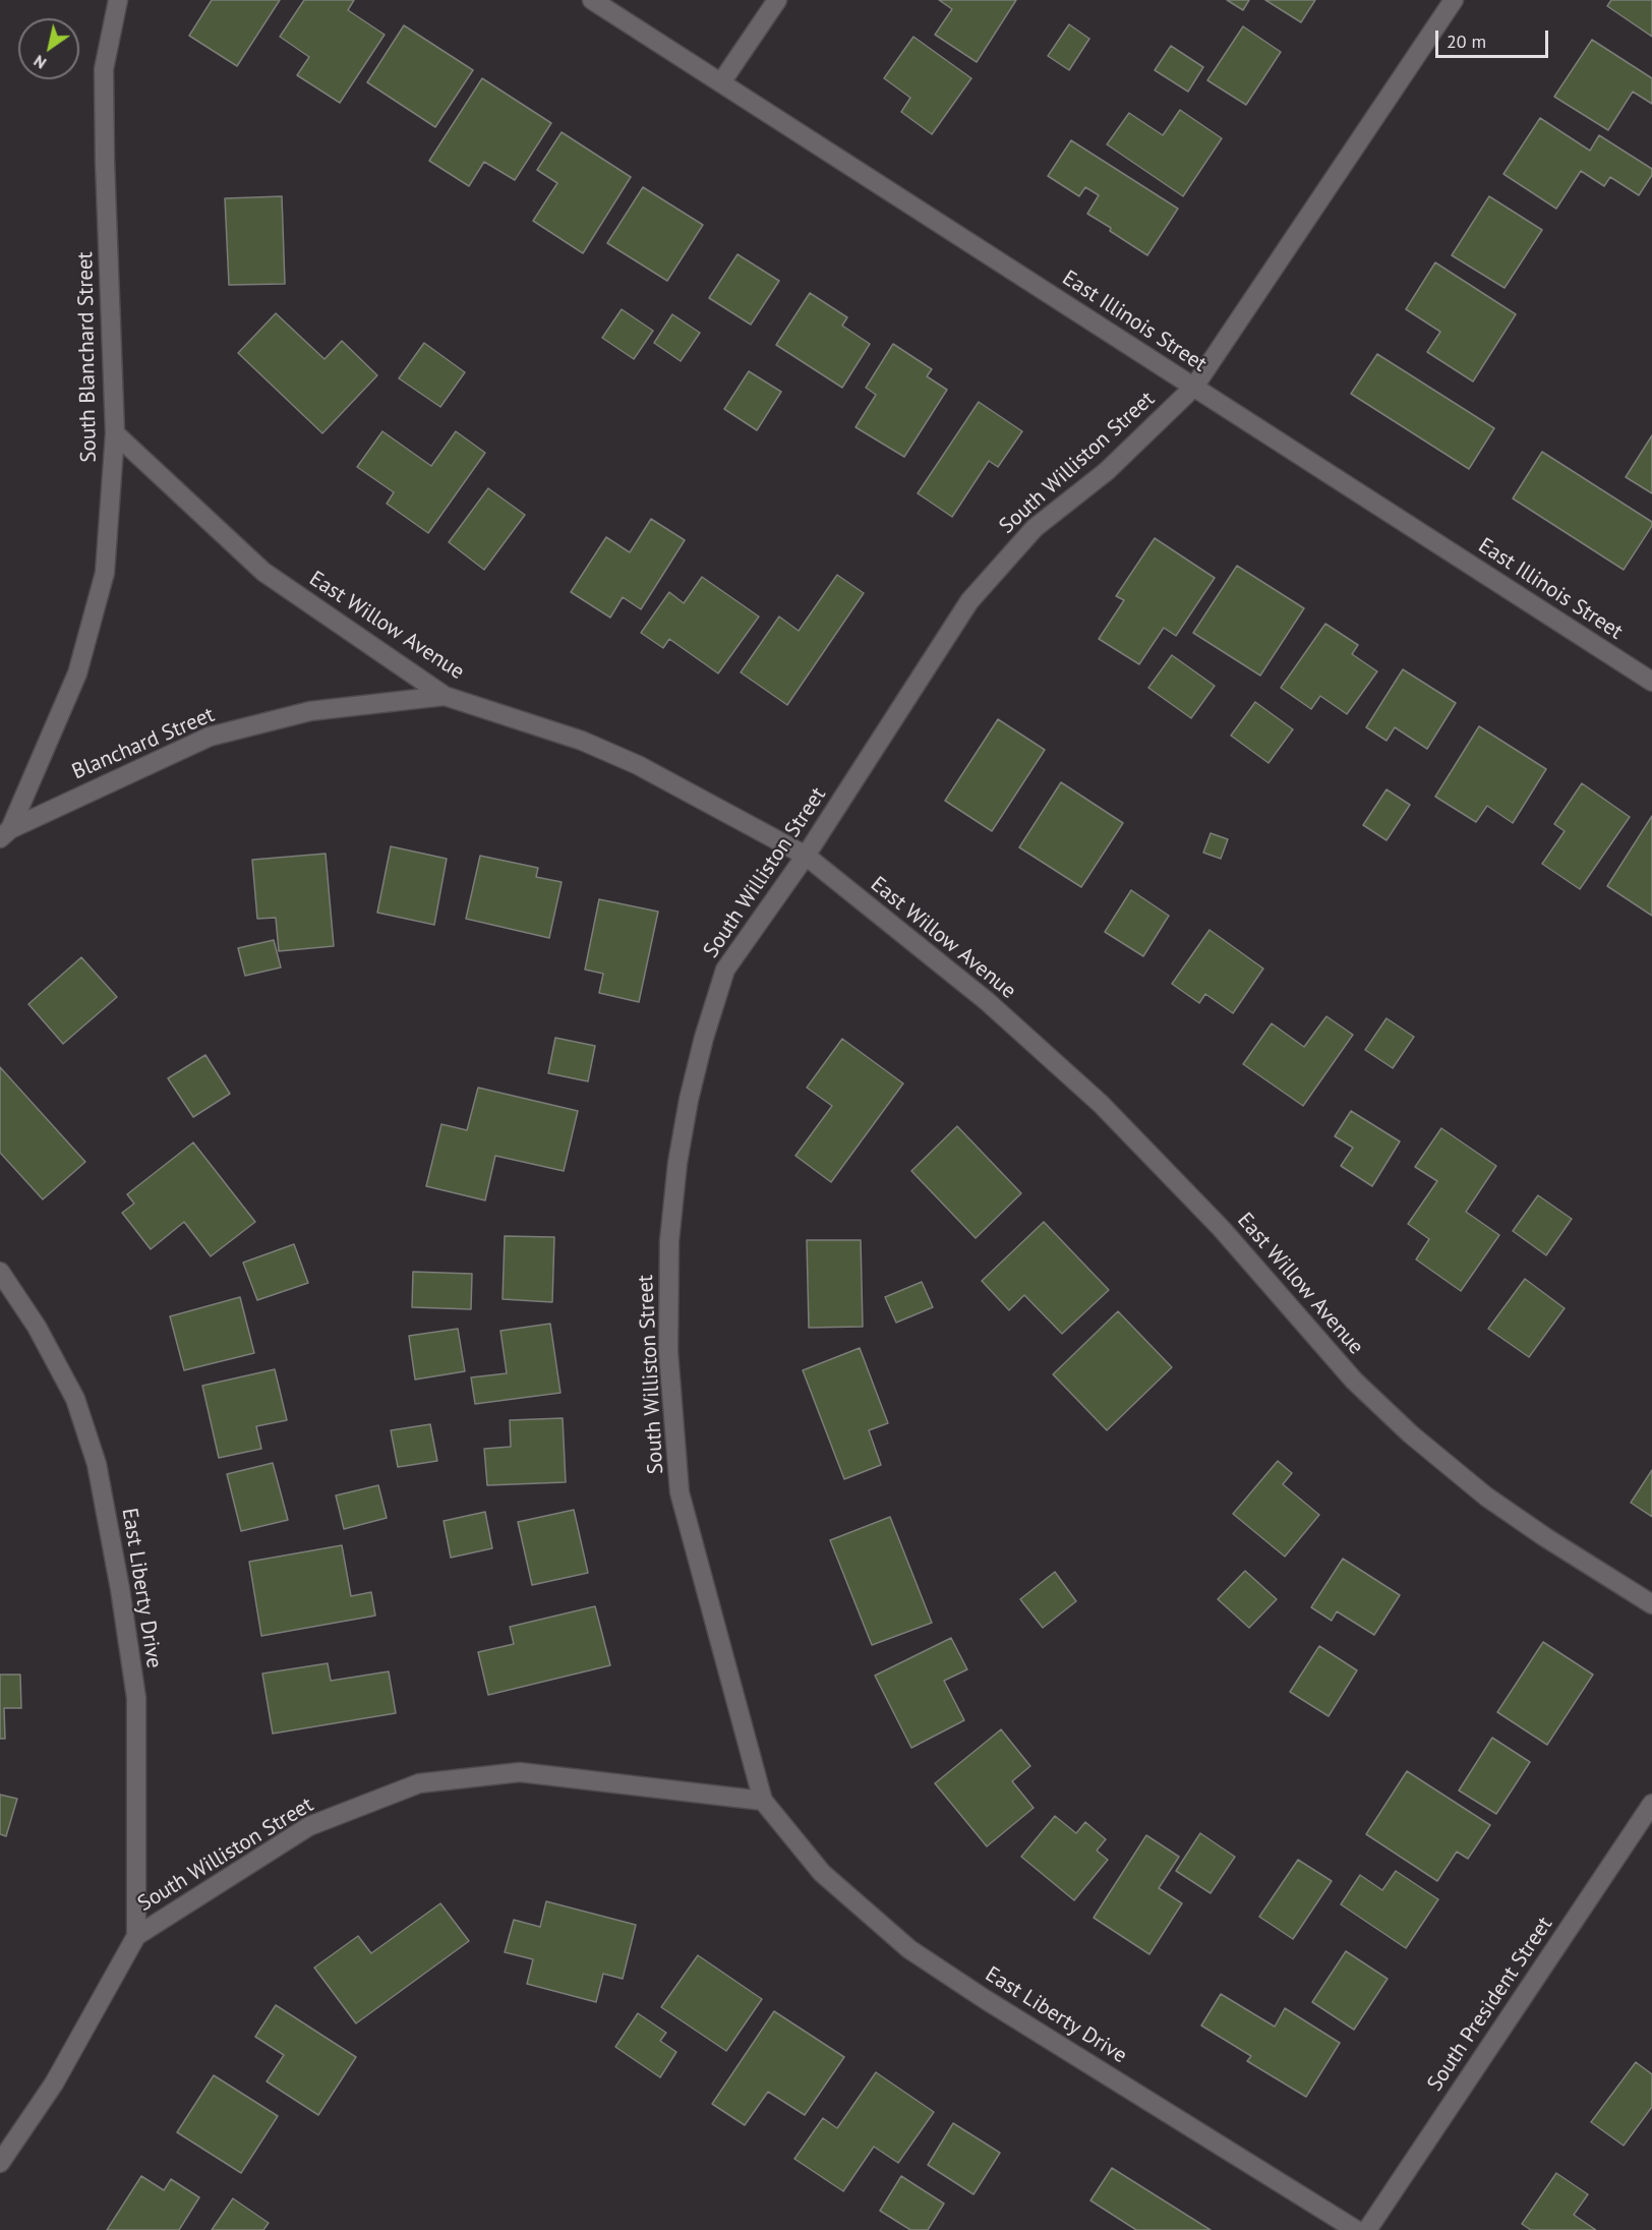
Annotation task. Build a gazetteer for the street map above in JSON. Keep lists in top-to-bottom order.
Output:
{
  "streets": {
    "street": [
      "East Illinois Street",
      "South Blanchard Street",
      "South Williston Street",
      "East Willow Avenue",
      "Blanchard Street",
      "East Liberty Drive",
      "South President Street"
    ]
  },
  "crossings": [
    ["East Illinois Street", "South Williston Street"],
    ["South Blanchard Street", "East Willow Avenue"],
    ["South Blanchard Street", "Blanchard Street"],
    ["South Williston Street", "East Willow Avenue"],
    ["South Williston Street", "East Liberty Drive"],
    ["East Willow Avenue", "Blanchard Street"]
  ],
  "scale_bar": "20 m",
  "north": "bottom left"
}
